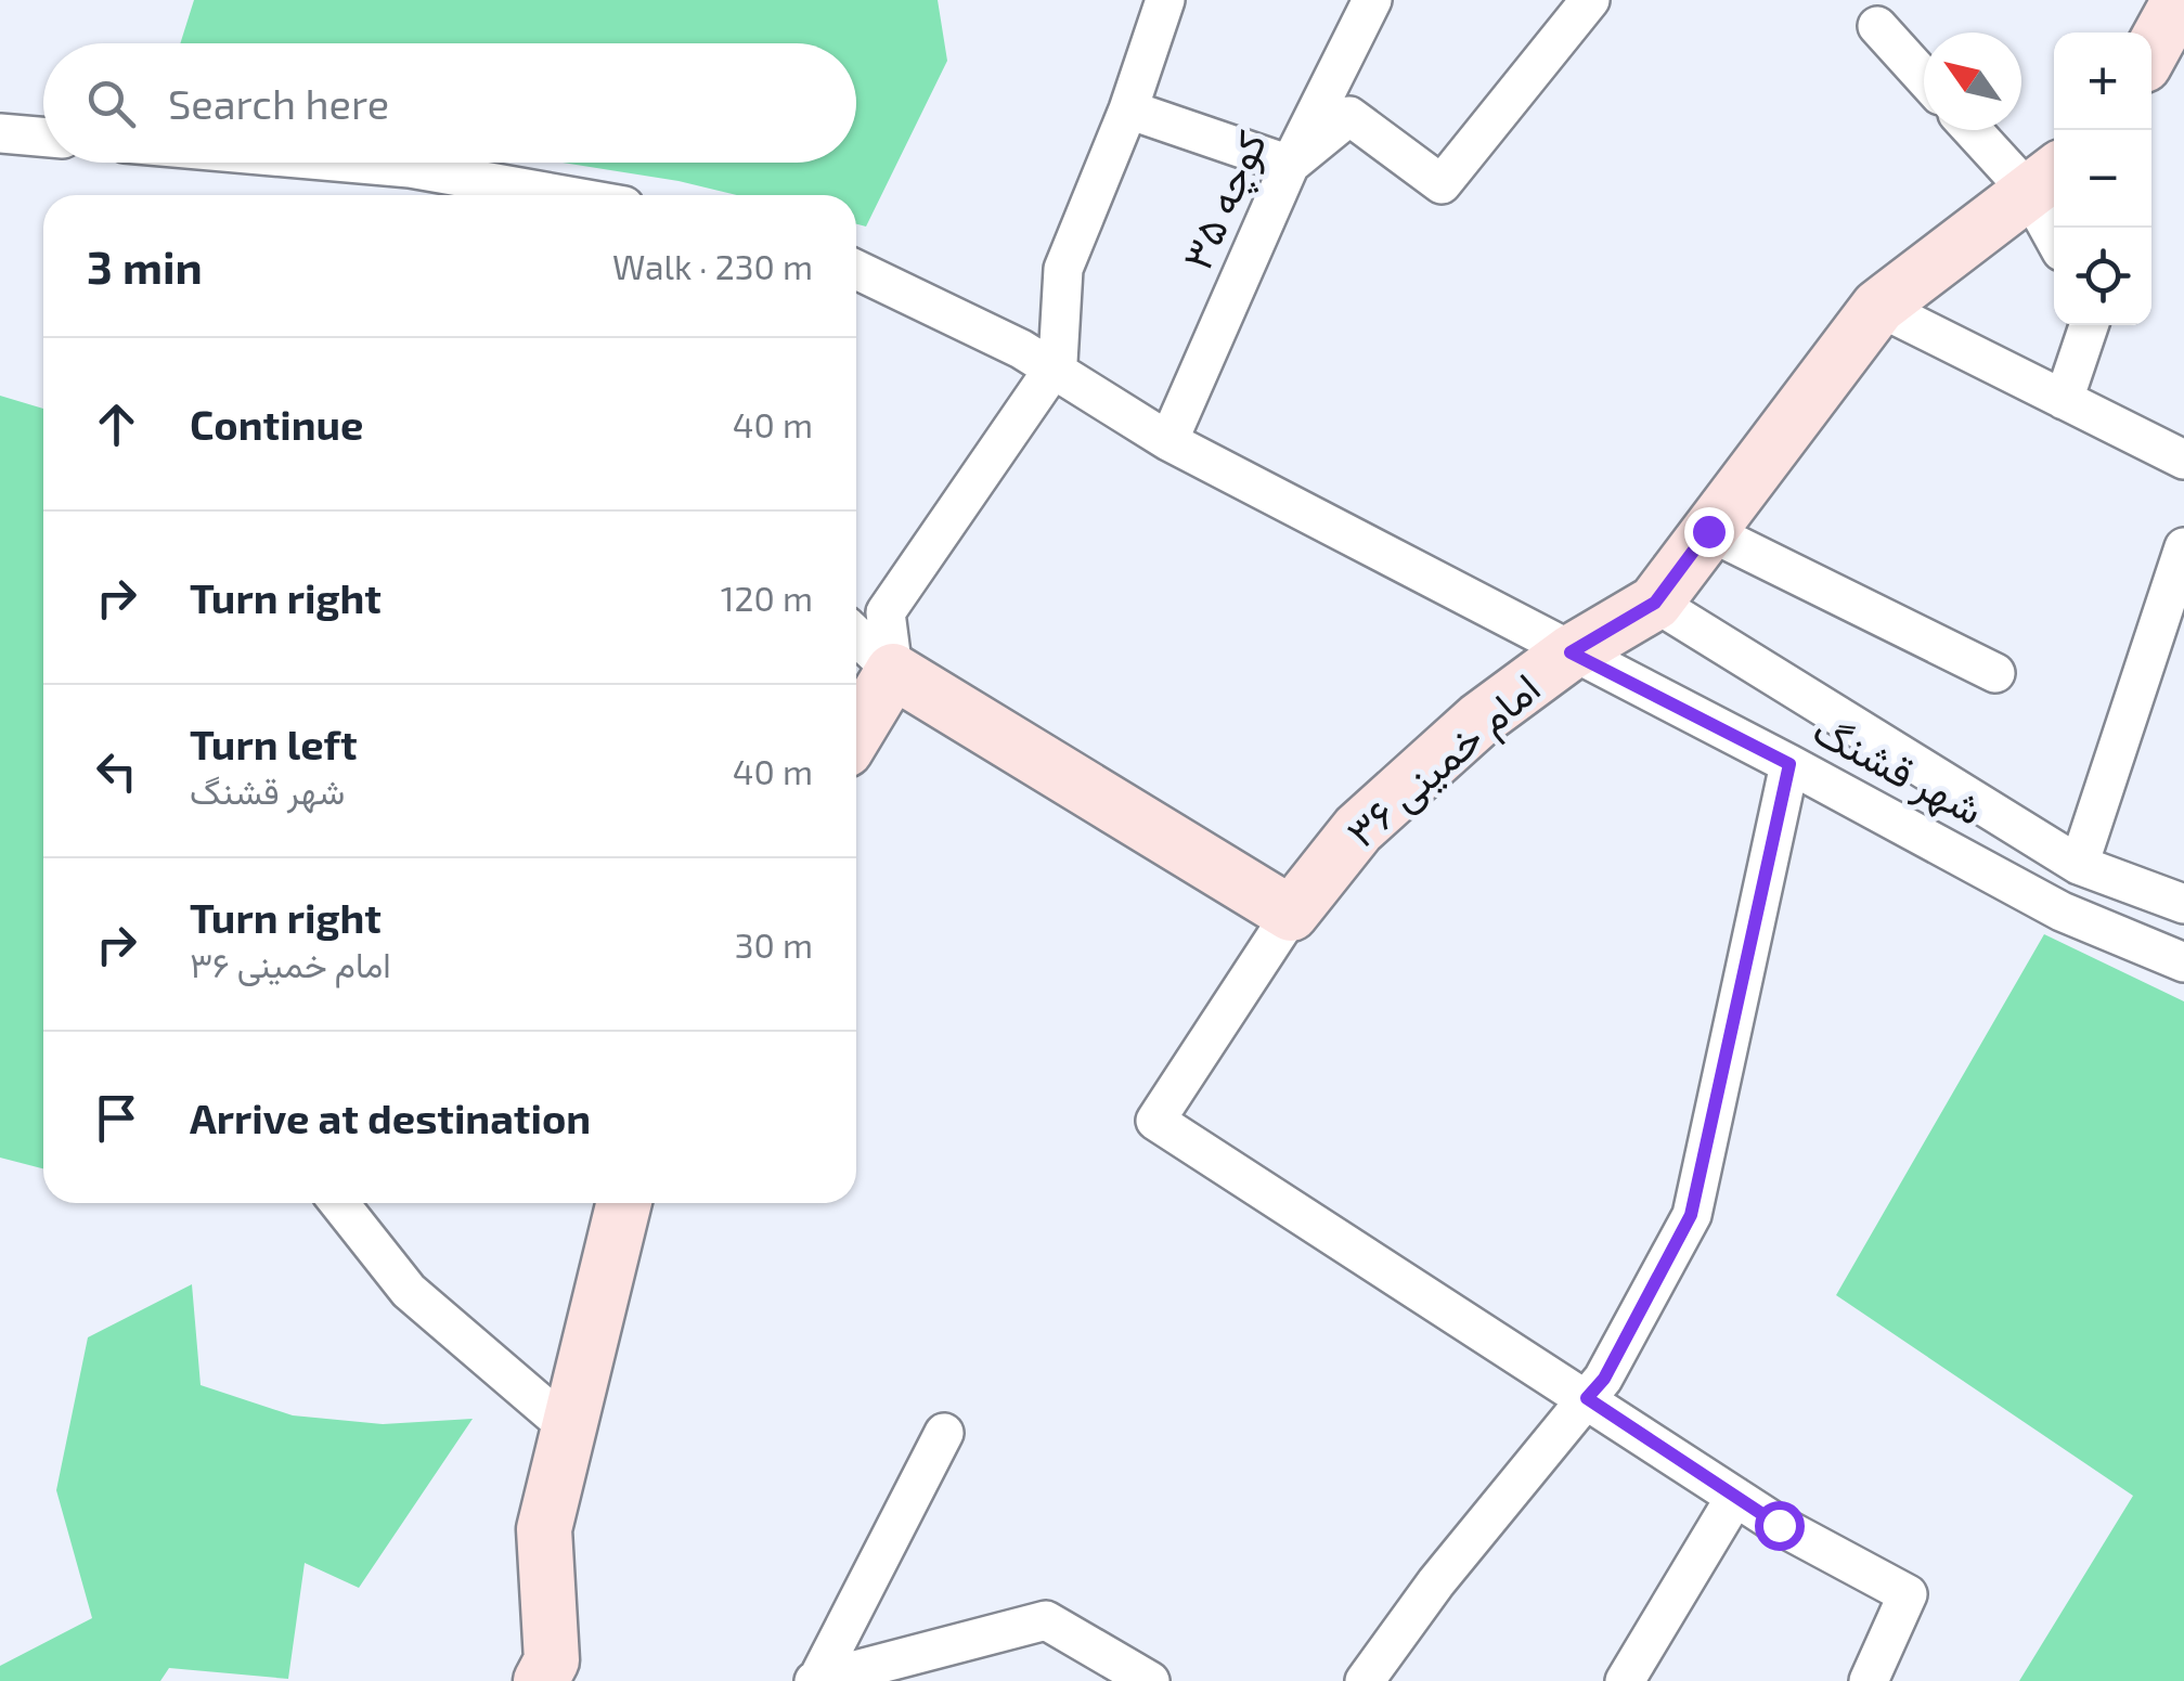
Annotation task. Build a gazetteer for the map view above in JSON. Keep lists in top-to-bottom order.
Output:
{
  "streets": {
    "street": ["کوچه ۳۵", "۳۶ امام خمینی", "شهر قشنگ"]
  },
  "crossings": [
    ["کوچه ۳۵", "شهر قشنگ"],
    ["۳۶ امام خمینی", "شهر قشنگ"]
  ],
  "north": "top left",
  "page": {
    "map_buttons": ["+", "−"],
    "search": "Search here",
    "heading": ["3 min", "Walk · 230 m"],
    "list": [
      ["Continue", "40 m"],
      ["Turn right", "120 m"],
      ["Turn left", "شهر قشنگ", "40 m"],
      ["Turn right", "۳۶ امام خمینی", "30 m"],
      "Arrive at destination"
    ]
  }
}
